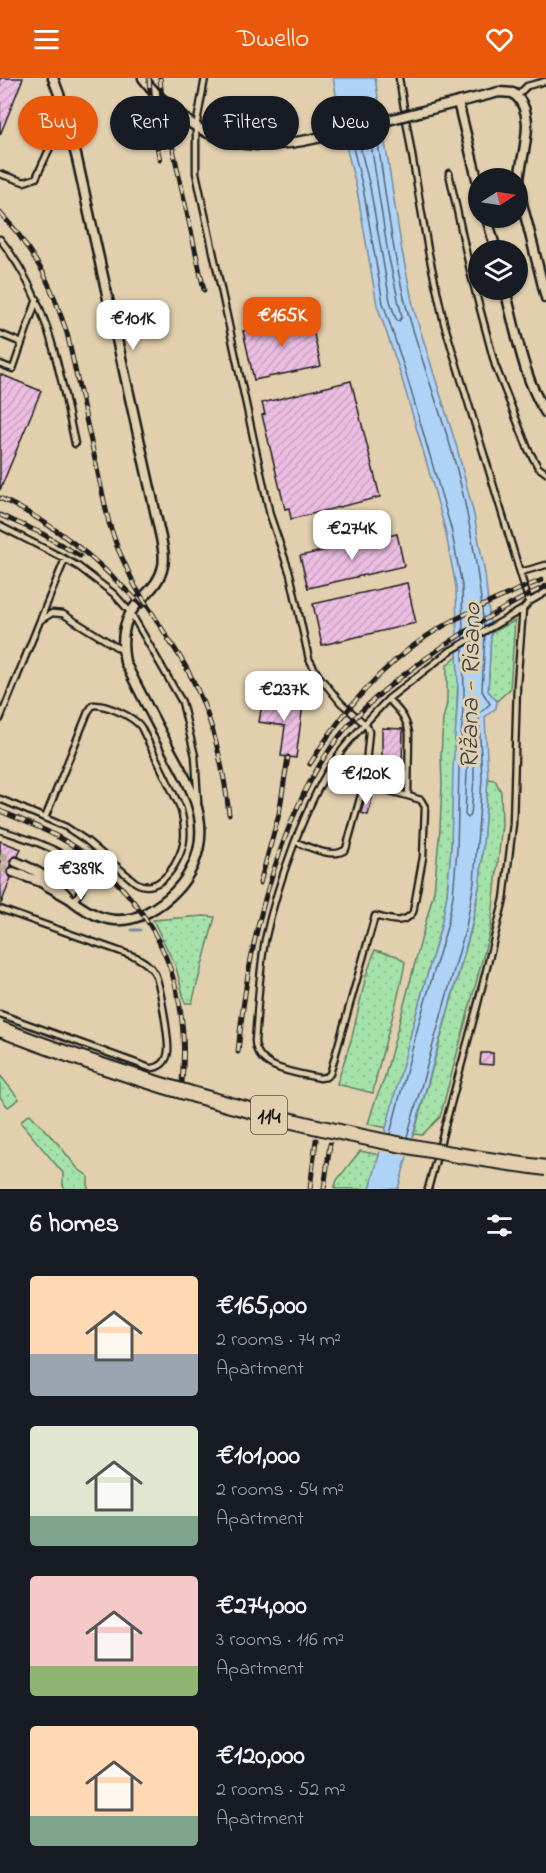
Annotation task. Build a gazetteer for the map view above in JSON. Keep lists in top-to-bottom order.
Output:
{
  "streets": {
    "main road": ["114"]
  },
  "water": ["Rižana - Risano"],
  "north": "right",
  "page": {
    "header": "Dwello",
    "chip": [
      "Buy",
      "Rent",
      "Filters",
      "New"
    ],
    "price": [
      "€165K",
      "€101K",
      "€274K",
      "€237K",
      "€120K",
      "€389K"
    ],
    "heading": "6 homes",
    "list": [
      {
        "name": "€165,000",
        "note": "2 rooms · 74 m² · Apartment"
      },
      {
        "name": "€101,000",
        "note": "2 rooms · 54 m² · Apartment"
      },
      {
        "name": "€274,000",
        "note": "3 rooms · 116 m² · Apartment"
      },
      {
        "name": "€120,000",
        "note": "2 rooms · 52 m² · Apartment"
      }
    ]
  }
}
